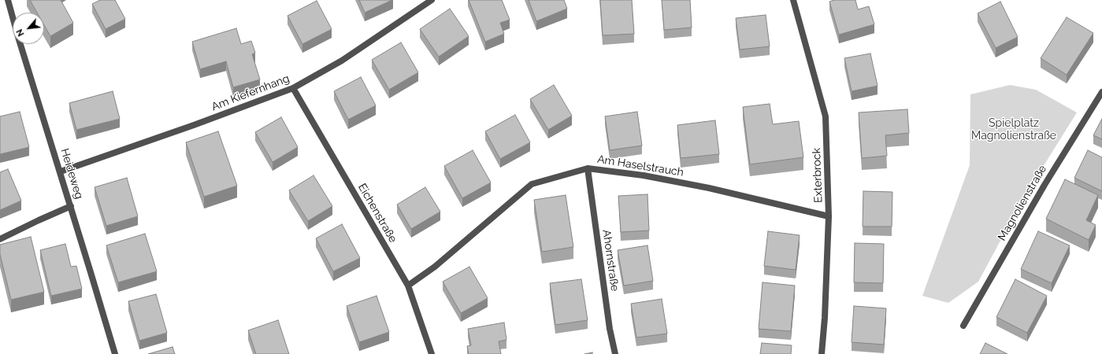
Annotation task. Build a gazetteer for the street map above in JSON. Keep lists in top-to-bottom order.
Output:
{
  "streets": {
    "street": [
      "Am Kiefernhang",
      "Am Haselstrauch",
      "Heideweg",
      "Exterbrock",
      "Magnolienstraße",
      "Eichenstraße",
      "Ahornstraße"
    ]
  },
  "crossings": [
    ["Am Kiefernhang", "Heideweg"],
    ["Am Kiefernhang", "Eichenstraße"],
    ["Am Haselstrauch", "Exterbrock"],
    ["Am Haselstrauch", "Eichenstraße"],
    ["Am Haselstrauch", "Ahornstraße"]
  ],
  "parks": ["Spielplatz Magnolienstraße"],
  "north": "bottom left"
}
